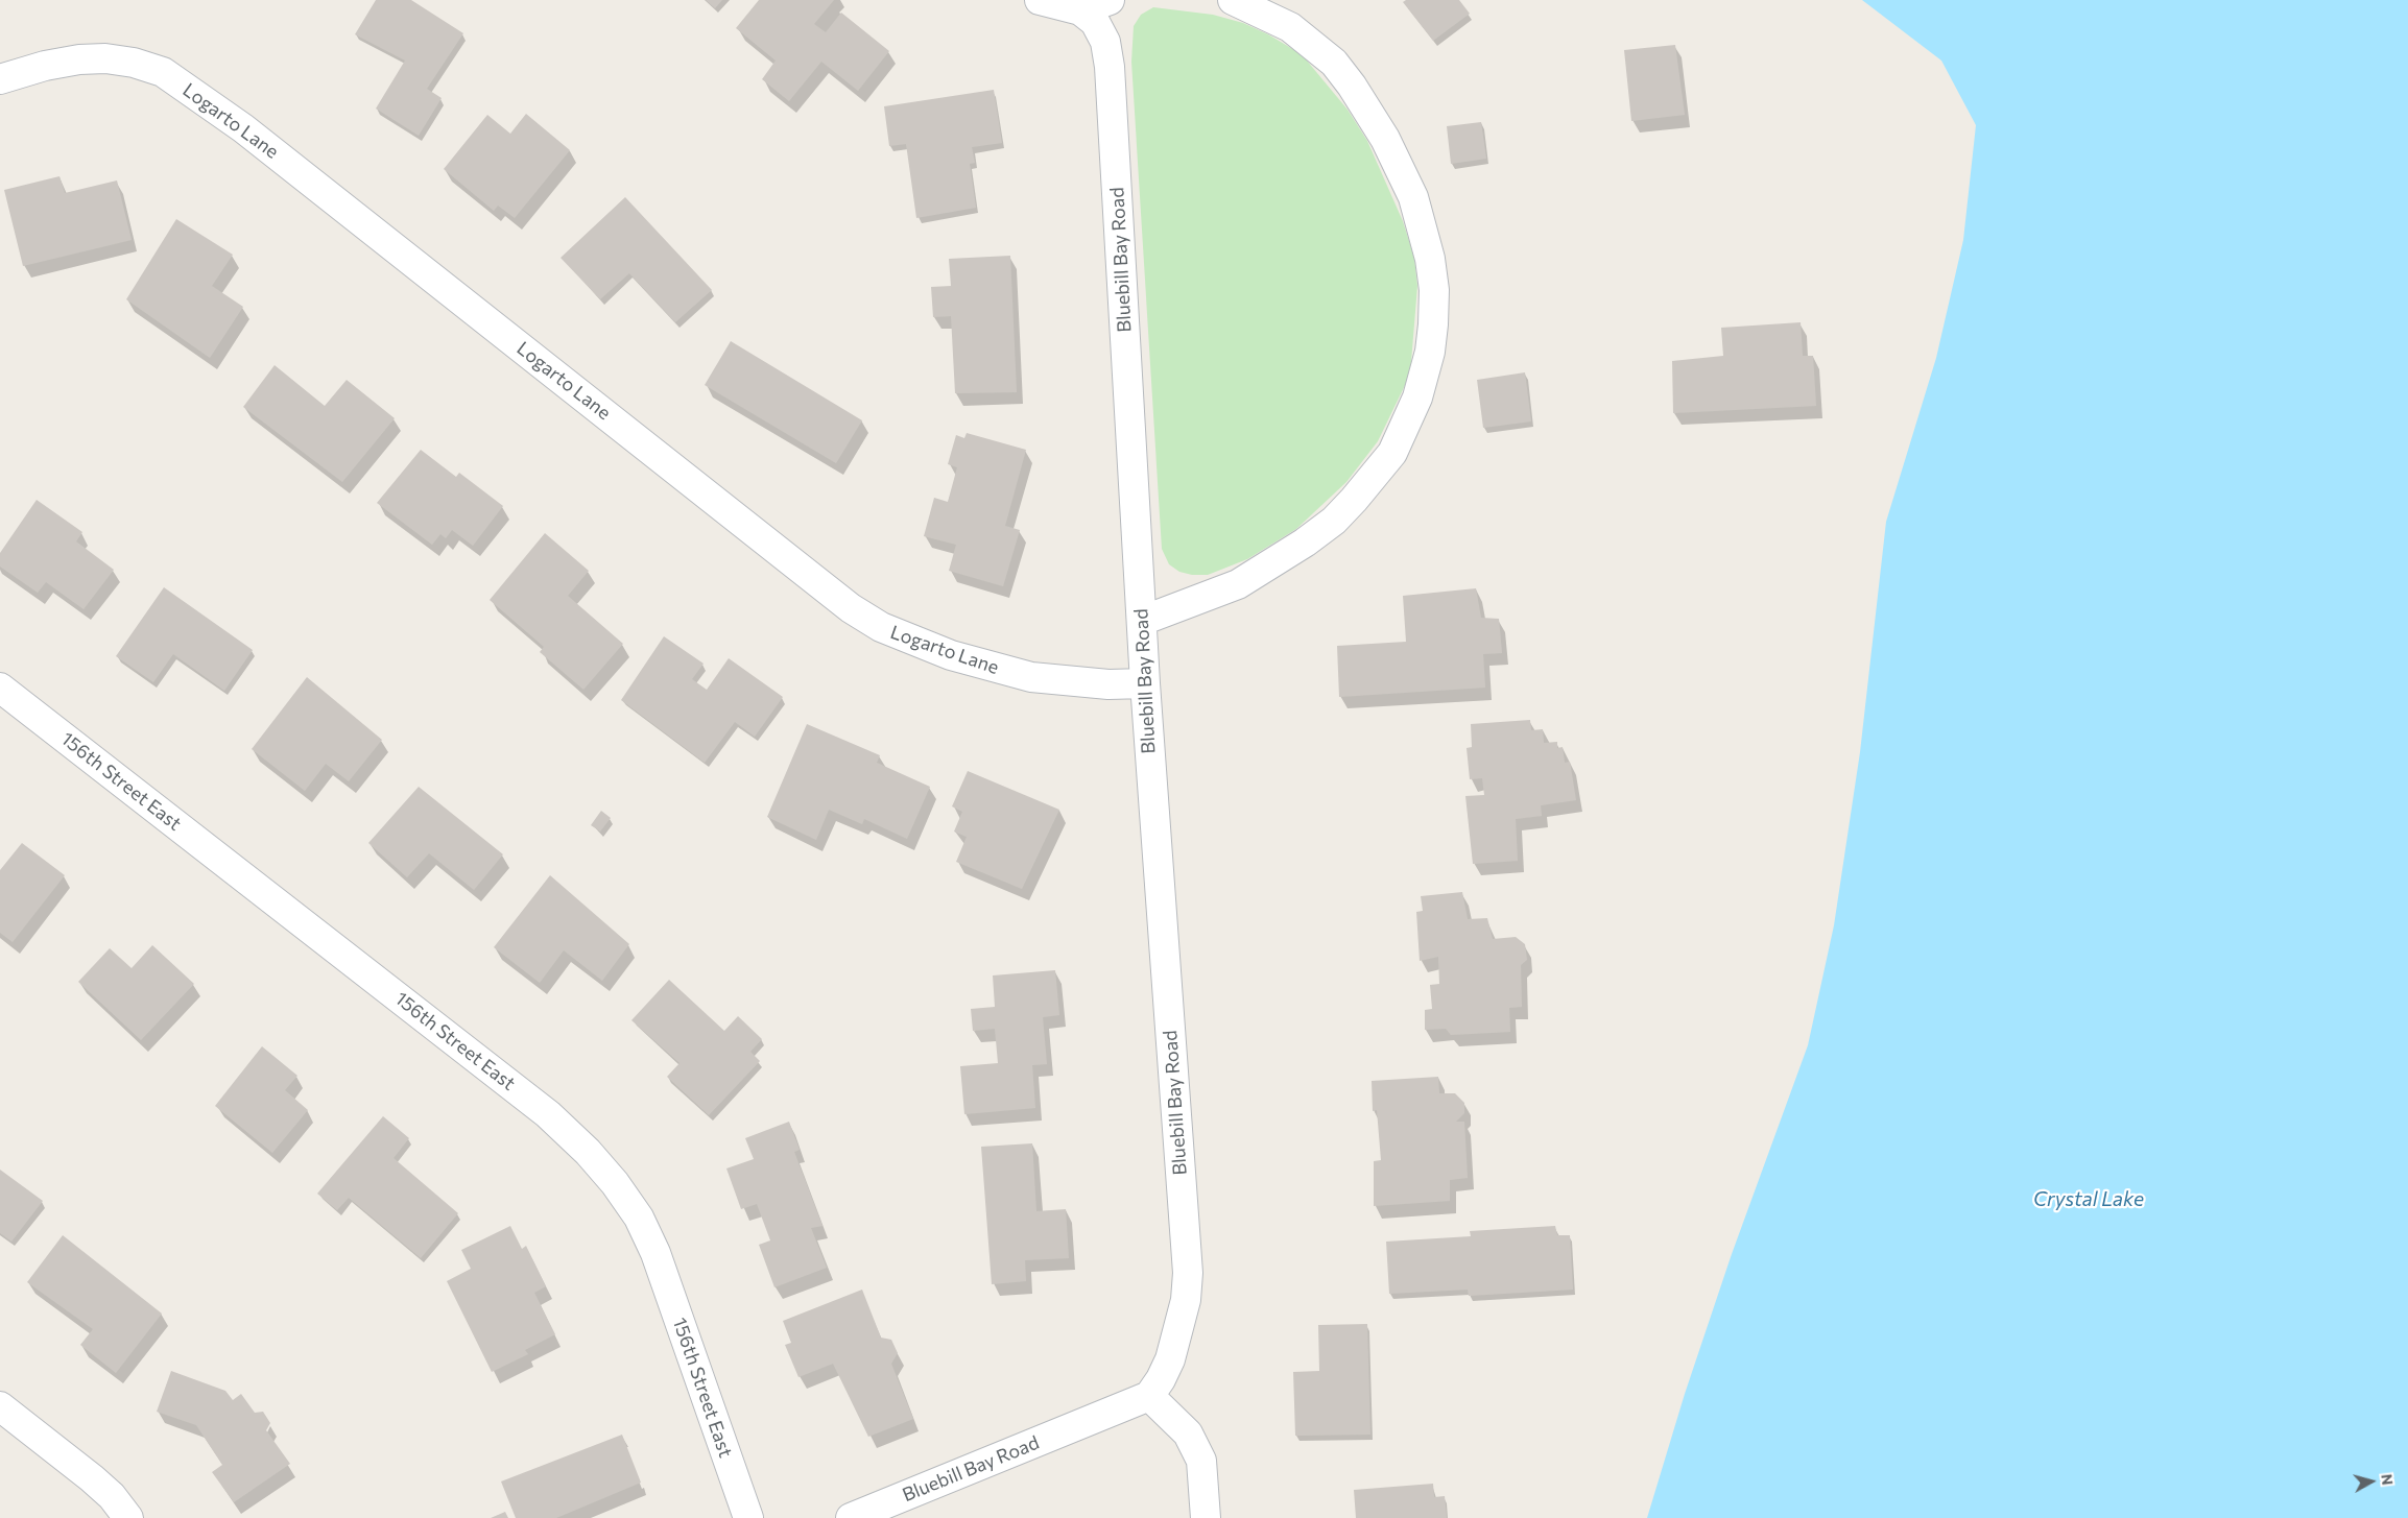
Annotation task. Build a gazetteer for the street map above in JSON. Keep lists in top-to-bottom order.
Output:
{
  "streets": {
    "street": ["Logarto Lane", "Bluebill Bay Road", "156th Street East"]
  },
  "crossings": [
    ["Logarto Lane", "Bluebill Bay Road"]
  ],
  "water": ["Crystal Lake"],
  "north": "right"
}
